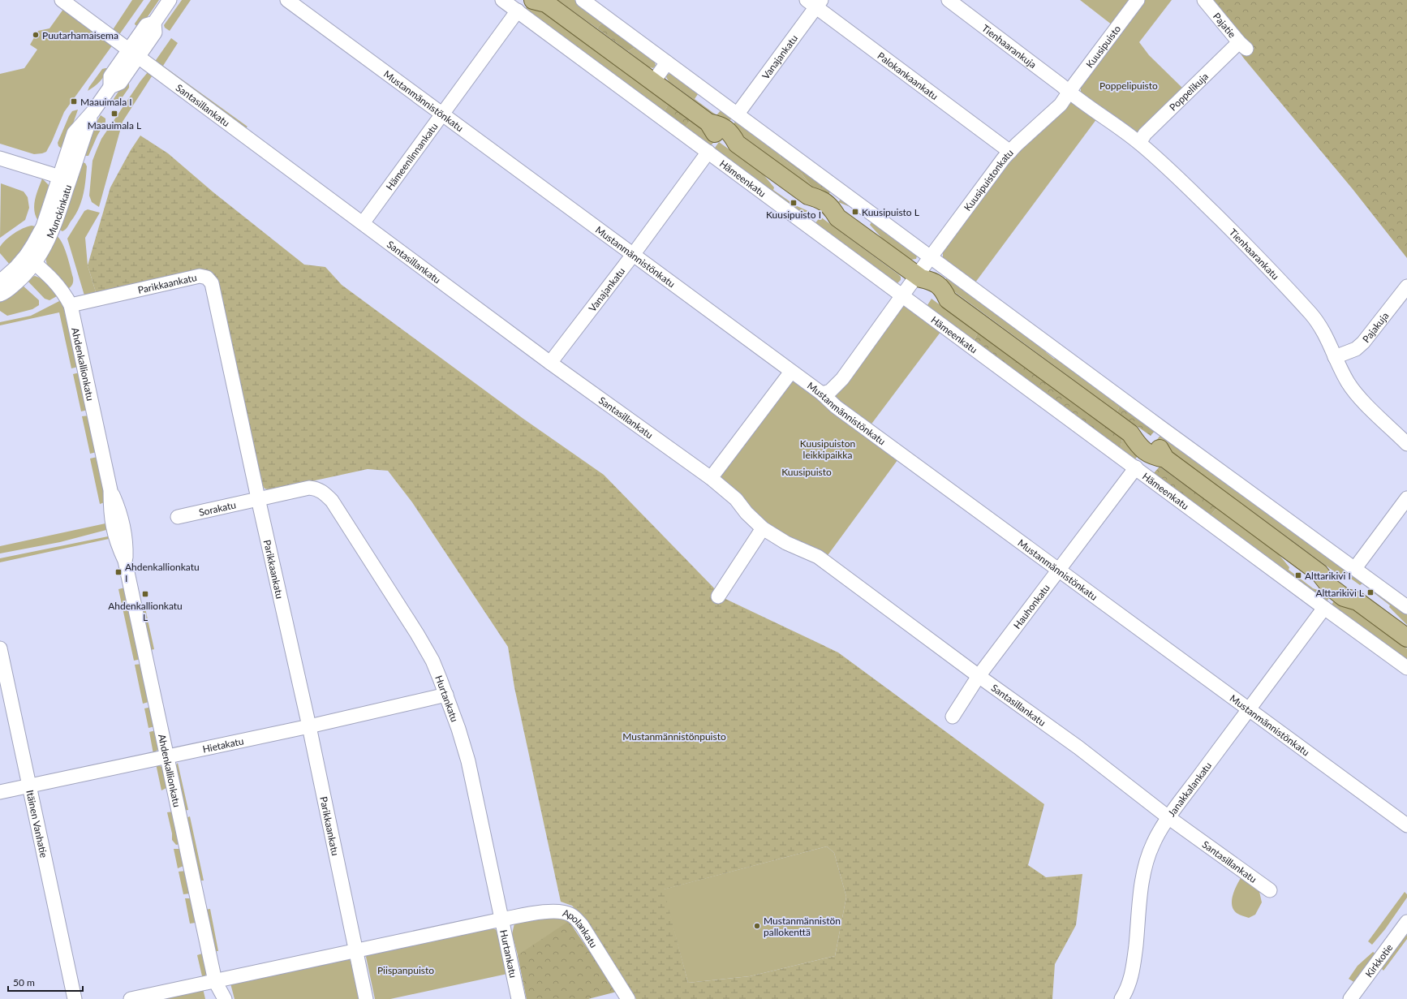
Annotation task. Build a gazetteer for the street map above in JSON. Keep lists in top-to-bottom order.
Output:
{
  "streets": {
    "street": [
      "Pajatie",
      "Tienhaarankuja",
      "Kuusipuisto",
      "Vanajankatu",
      "Palokankaankatu",
      "Poppelikuja",
      "Mustanmännistönkatu",
      "Santasillankatu",
      "Hämeenlinnankatu",
      "Hämeenkatu",
      "Kuusipuistonkatu",
      "Munckinkatu",
      "Tienhaarankatu",
      "Parikkaankatu",
      "Pajakuja",
      "Ahdenkallionkatu",
      "Sorakatu",
      "Hauhonkatu",
      "Hurtankatu",
      "Hietakatu",
      "Janakkalankatu",
      "Itäinen Vanhatie",
      "Apolankatu",
      "Kirkkotie"
    ]
  },
  "crossings": [
    ["Pajatie", "Poppelikuja"],
    ["Tienhaarankuja", "Kuusipuisto"],
    ["Tienhaarankuja", "Kuusipuistonkatu"],
    ["Tienhaarankuja", "Tienhaarankatu"],
    ["Kuusipuisto", "Kuusipuistonkatu"],
    ["Kuusipuisto", "Tienhaarankatu"],
    ["Vanajankatu", "Palokankaankatu"],
    ["Vanajankatu", "Mustanmännistönkatu"],
    ["Vanajankatu", "Santasillankatu"],
    ["Vanajankatu", "Hämeenkatu"],
    ["Palokankaankatu", "Kuusipuistonkatu"],
    ["Poppelikuja", "Tienhaarankatu"],
    ["Mustanmännistönkatu", "Hämeenlinnankatu"],
    ["Mustanmännistönkatu", "Hauhonkatu"],
    ["Mustanmännistönkatu", "Janakkalankatu"],
    ["Santasillankatu", "Hämeenlinnankatu"],
    ["Santasillankatu", "Munckinkatu"],
    ["Santasillankatu", "Hauhonkatu"],
    ["Santasillankatu", "Janakkalankatu"],
    ["Hämeenlinnankatu", "Hämeenkatu"],
    ["Hämeenkatu", "Hauhonkatu"],
    ["Hämeenkatu", "Janakkalankatu"],
    ["Kuusipuistonkatu", "Tienhaarankatu"],
    ["Munckinkatu", "Ahdenkallionkatu"],
    ["Tienhaarankatu", "Pajakuja"],
    ["Parikkaankatu", "Ahdenkallionkatu"],
    ["Parikkaankatu", "Sorakatu"],
    ["Parikkaankatu", "Hurtankatu"],
    ["Parikkaankatu", "Hietakatu"],
    ["Ahdenkallionkatu", "Hietakatu"],
    ["Sorakatu", "Hurtankatu"],
    ["Hurtankatu", "Hietakatu"],
    ["Hurtankatu", "Apolankatu"],
    ["Hietakatu", "Itäinen Vanhatie"]
  ],
  "parks": [
    "Poppelipuisto",
    "Kuusipuiston leikkipaikka",
    "Kuusipuisto",
    "Mustanmännistönpuisto",
    "Piispanpuisto"
  ],
  "places": {
    "other": ["Puutarhamaisema", "Mustanmännistön pallokenttä"],
    "transit": [
      "Maauimala I",
      "Maauimala L",
      "Kuusipuisto I",
      "Kuusipuisto L",
      "Ahdenkallionkatu I",
      "Alttarikivi I",
      "Alttarikivi L",
      "Ahdenkallionkatu L"
    ]
  },
  "scale_bar": "50 m"
}
